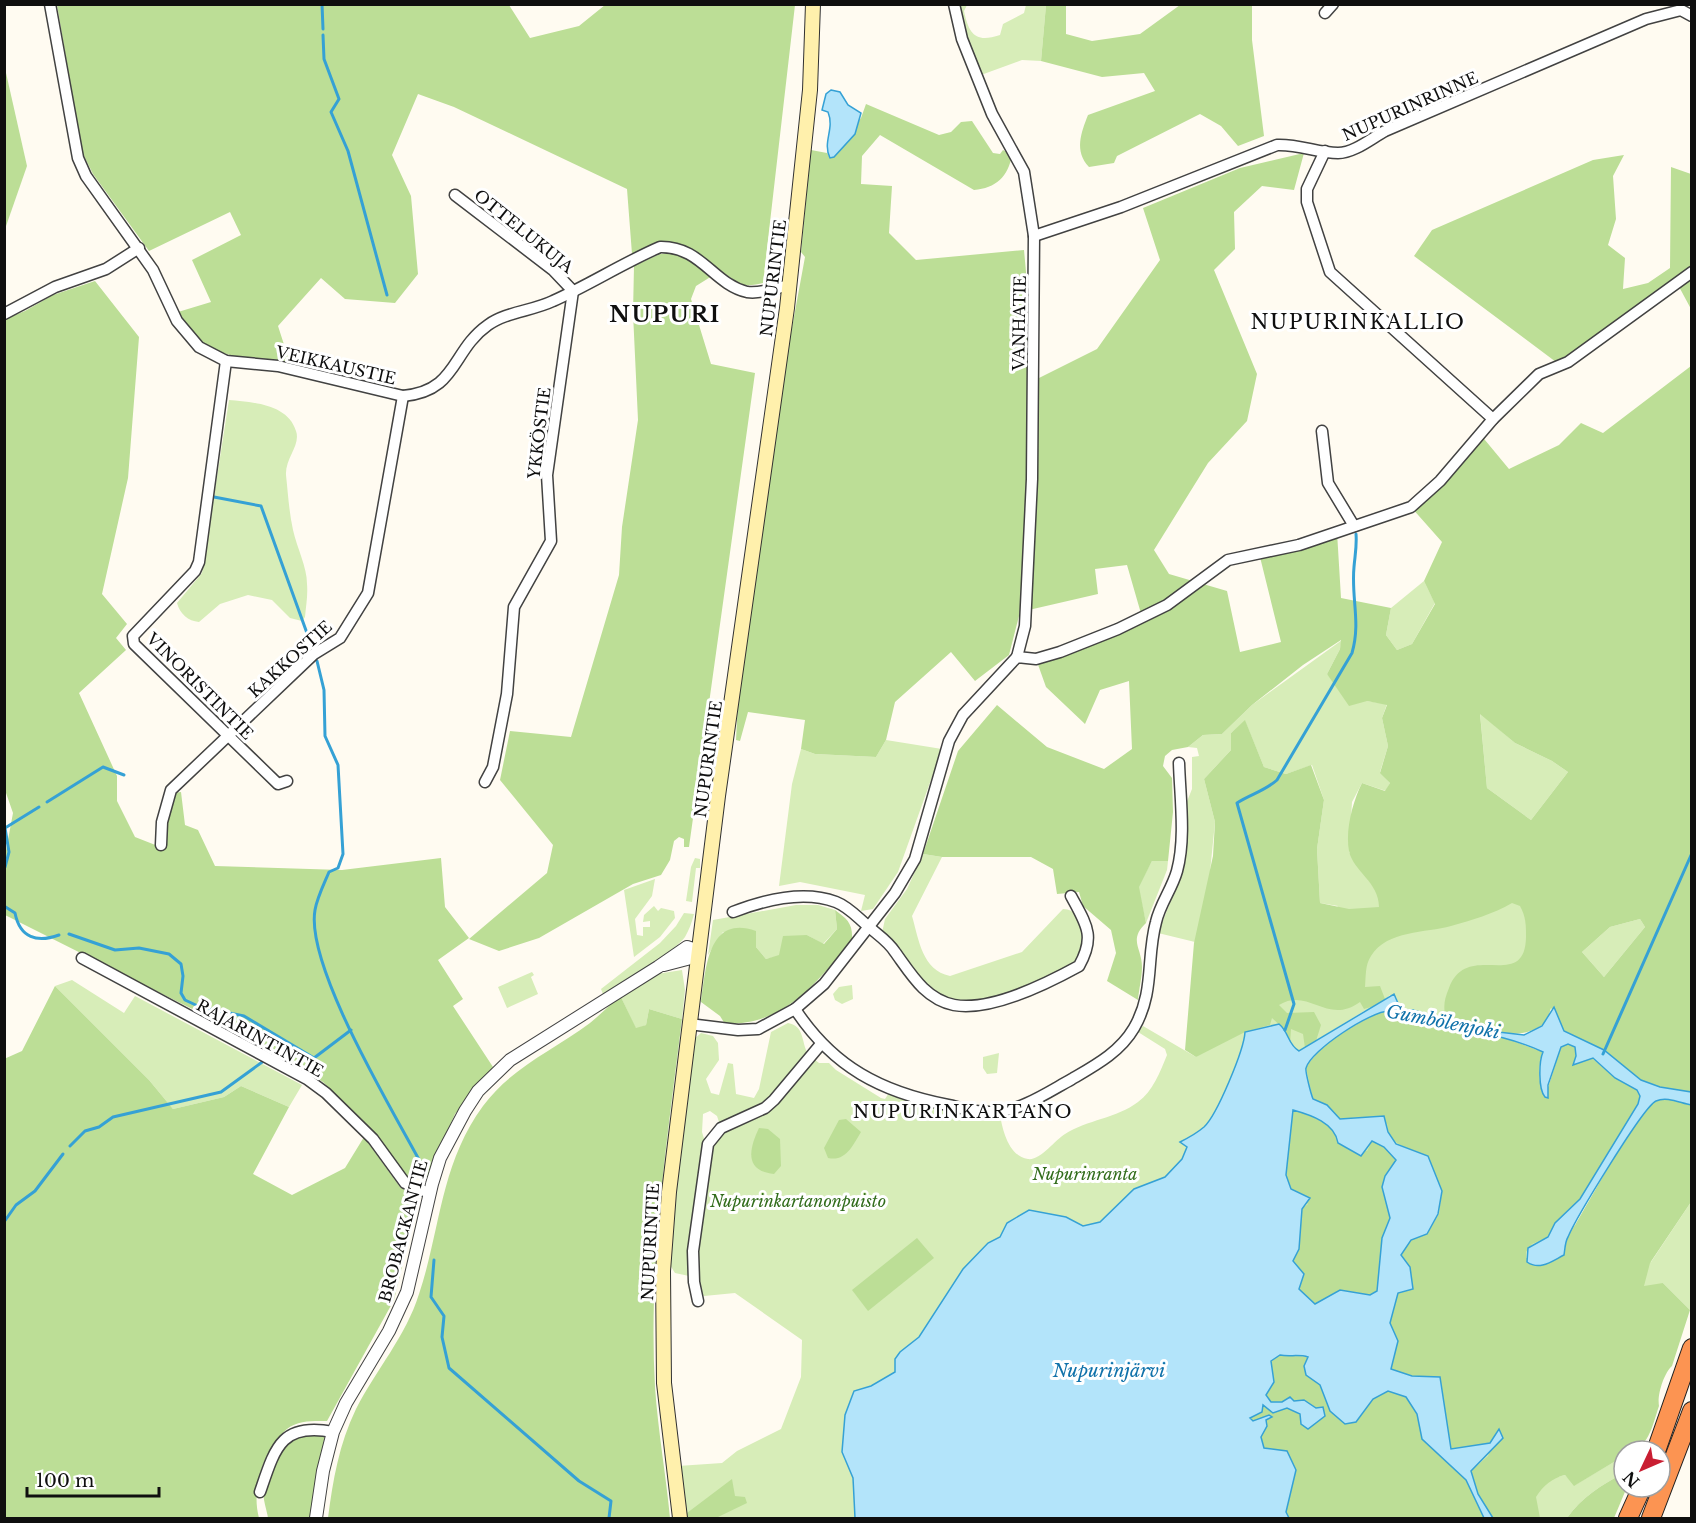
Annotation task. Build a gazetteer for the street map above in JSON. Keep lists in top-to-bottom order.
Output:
{
  "streets": {
    "main road": ["NUPURINTIE"],
    "street": [
      "NUPURINRINNE",
      "OTTELUKUJA",
      "VANHATIE",
      "VEIKKAUSTIE",
      "YKKÖSTIE",
      "KAKKOSTIE",
      "VINORISTINTIE",
      "RAJARINTINTIE",
      "BROBACKANTIE"
    ]
  },
  "crossings": [
    ["NUPURINRINNE", "VANHATIE"],
    ["OTTELUKUJA", "VEIKKAUSTIE"],
    ["OTTELUKUJA", "YKKÖSTIE"],
    ["NUPURINTIE", "VEIKKAUSTIE"],
    ["NUPURINTIE", "BROBACKANTIE"],
    ["VEIKKAUSTIE", "YKKÖSTIE"],
    ["VEIKKAUSTIE", "KAKKOSTIE"],
    ["VEIKKAUSTIE", "VINORISTINTIE"],
    ["KAKKOSTIE", "VINORISTINTIE"],
    ["RAJARINTINTIE", "BROBACKANTIE"]
  ],
  "districts": ["NUPURI", "NUPURINKALLIO", "NUPURINKARTANO"],
  "water": ["Gumbölenjoki", "Nupurinjärvi"],
  "parks": ["Nupurinranta", "Nupurinkartanonpuisto"],
  "scale_bar": "100 m",
  "north": "bottom left"
}
